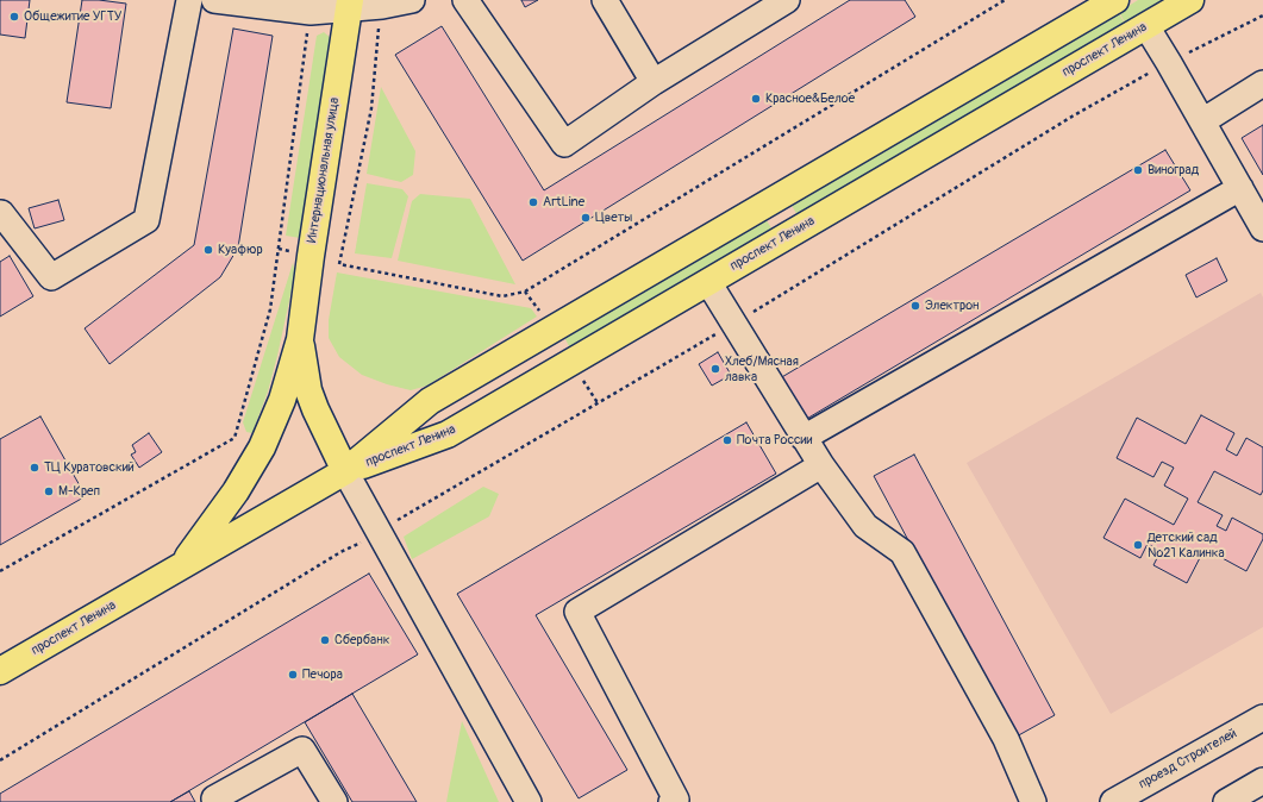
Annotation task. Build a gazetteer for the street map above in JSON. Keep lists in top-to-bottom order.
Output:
{
  "streets": {
    "main road": ["проспект Ленина", "Интернациональная улица"],
    "street": ["проезд Строителей"]
  },
  "crossings": [
    ["проспект Ленина", "Интернациональная улица"]
  ],
  "places": [
    "Общежитие УГТУ",
    "Красное&Белое",
    "Виноград",
    "ArtLine",
    "Цветы",
    "Куафюр",
    "Электрон",
    "Хлеб/Мясная лавка",
    "Почта России",
    "ТЦ Куратовский",
    "М-Креп",
    "Детский сад №21 Калинка",
    "Сбербанк",
    "Печора"
  ]
}
